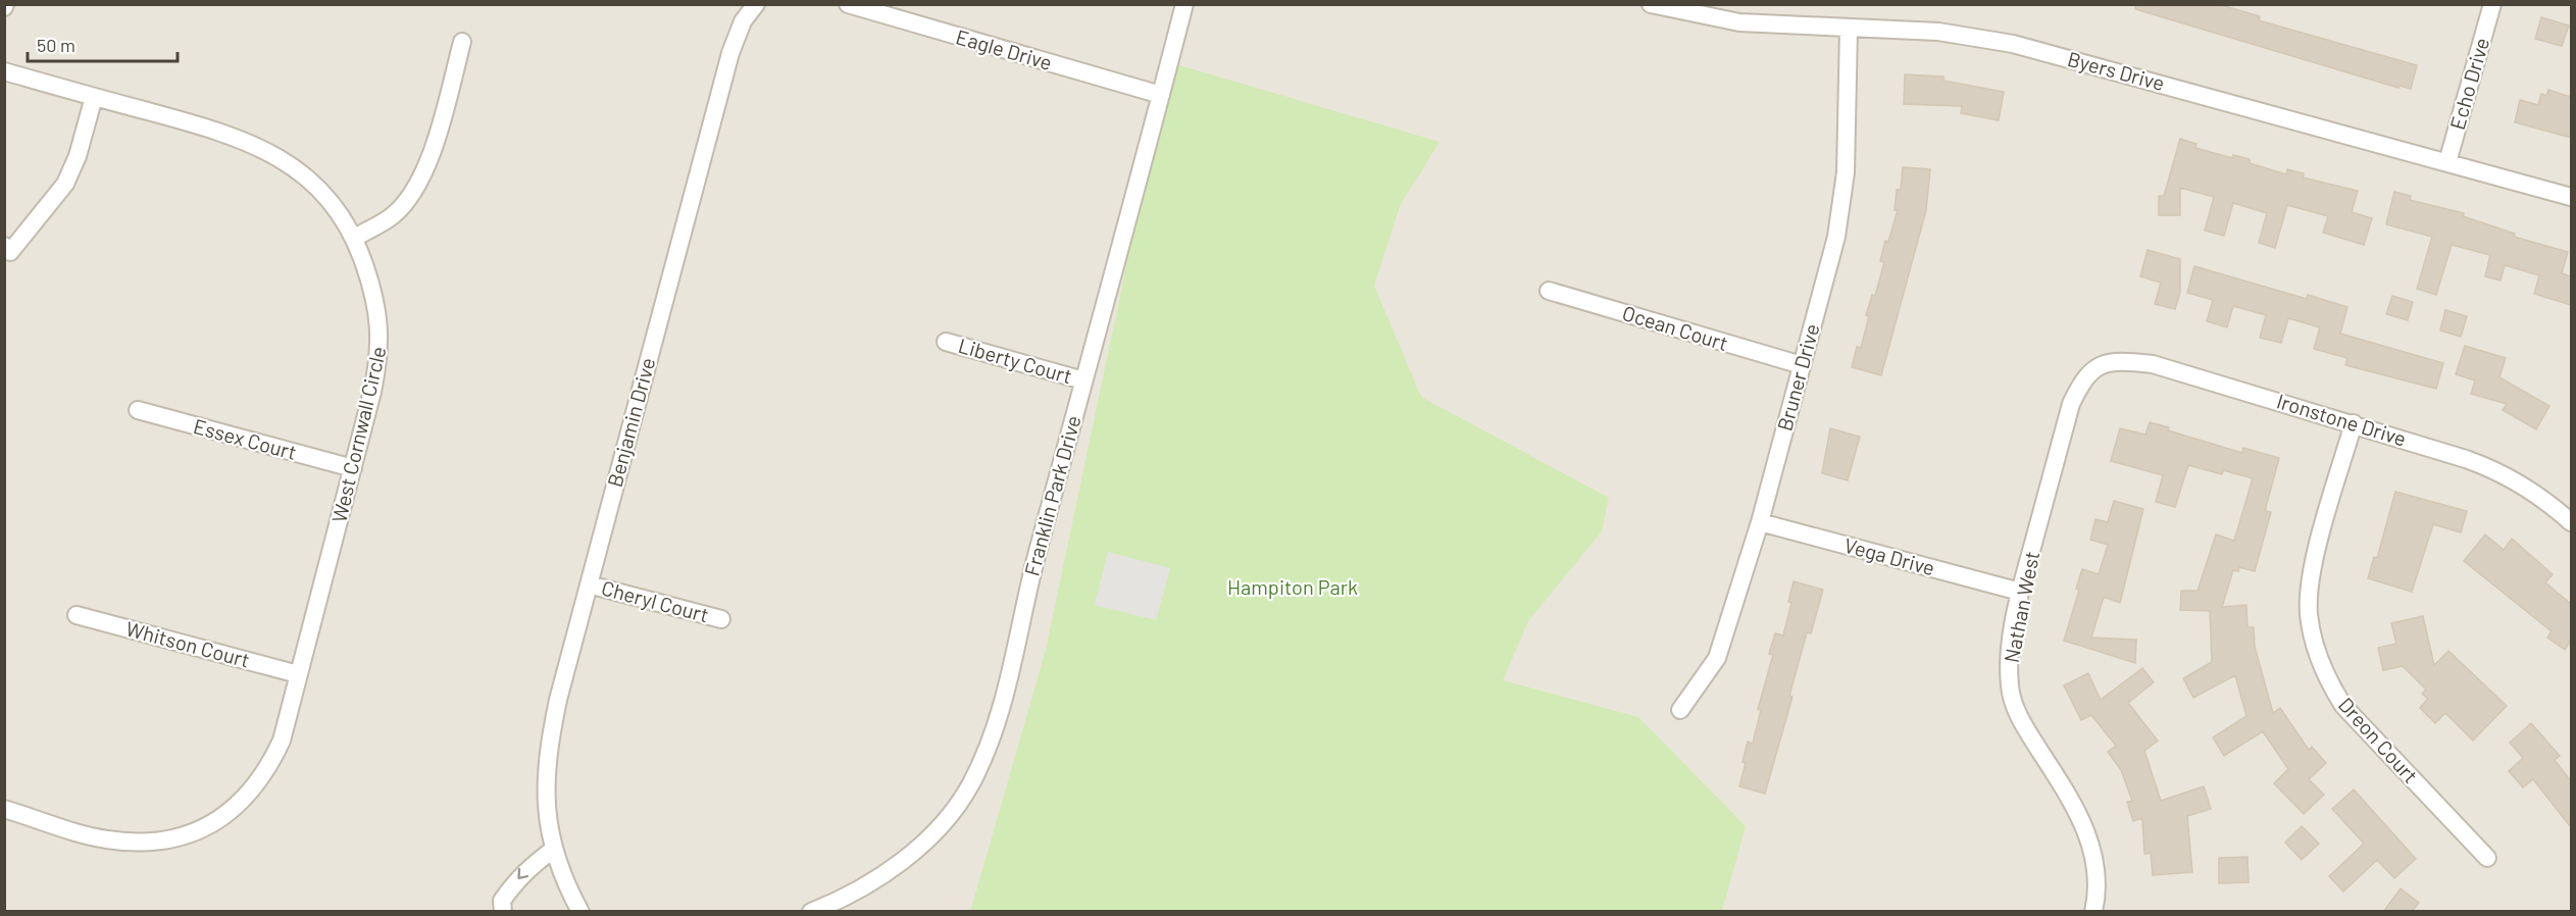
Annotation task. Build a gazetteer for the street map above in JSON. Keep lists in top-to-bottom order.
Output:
{
  "streets": {
    "street": [
      "Eagle Drive",
      "Byers Drive",
      "Echo Drive",
      "Ocean Court",
      "Liberty Court",
      "Bruner Drive",
      "Ironstone Drive",
      "Benjamin Drive",
      "West Cornwall Circle",
      "Essex Court",
      "Franklin Park Drive",
      "Vega Drive",
      "Cheryl Court",
      "Nathan West",
      "Whitson Court",
      "Dreon Court"
    ]
  },
  "crossings": [
    ["Eagle Drive", "Franklin Park Drive"],
    ["Byers Drive", "Echo Drive"],
    ["Byers Drive", "Bruner Drive"],
    ["Ocean Court", "Bruner Drive"],
    ["Liberty Court", "Franklin Park Drive"],
    ["Bruner Drive", "Vega Drive"],
    ["Ironstone Drive", "Nathan West"],
    ["Ironstone Drive", "Dreon Court"],
    ["Benjamin Drive", "Cheryl Court"],
    ["West Cornwall Circle", "Essex Court"],
    ["West Cornwall Circle", "Whitson Court"],
    ["Vega Drive", "Nathan West"]
  ],
  "parks": ["Hampiton Park"],
  "scale_bar": "50 m"
}
